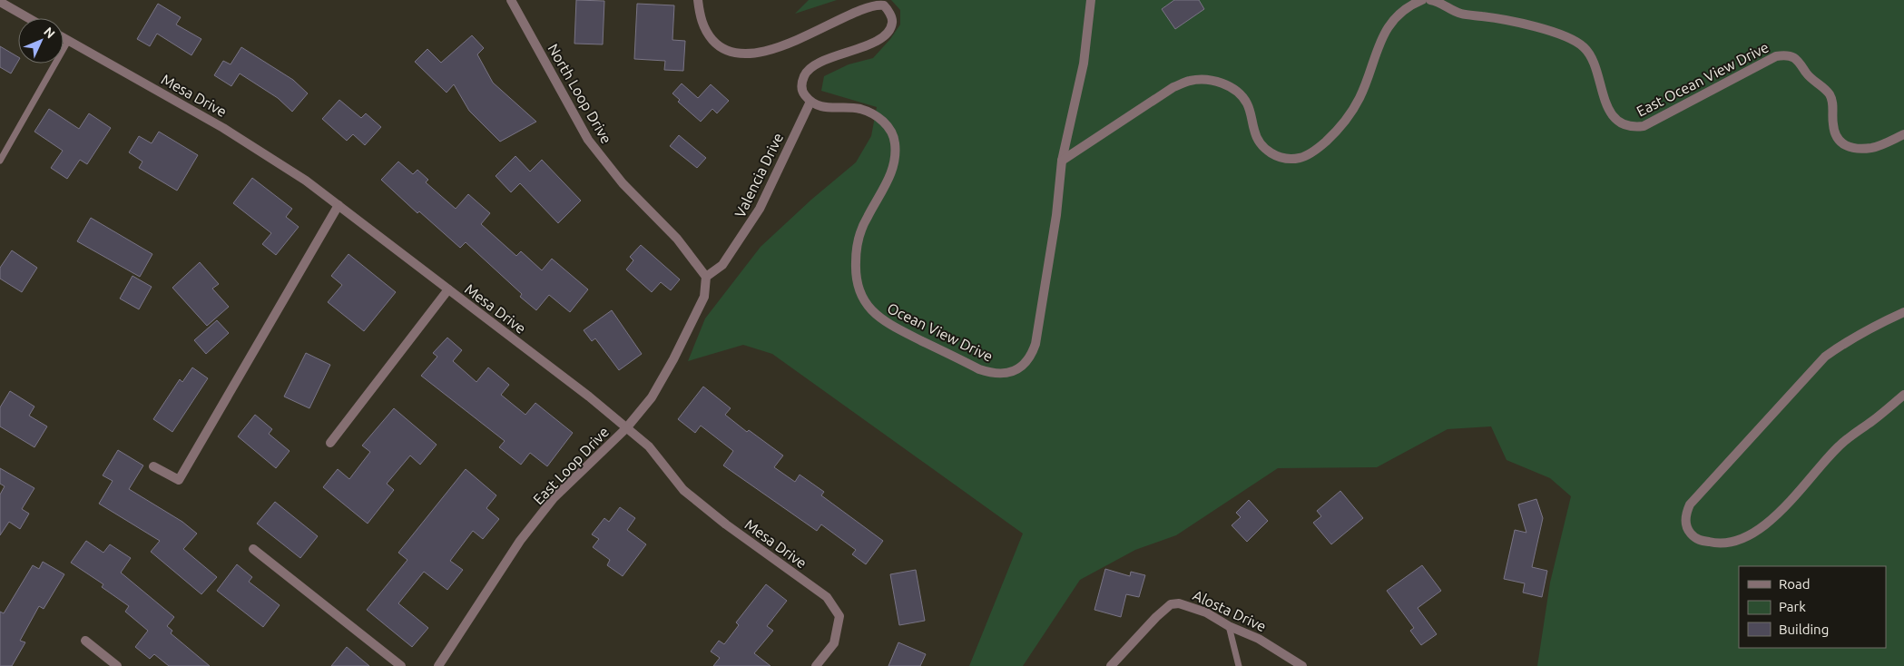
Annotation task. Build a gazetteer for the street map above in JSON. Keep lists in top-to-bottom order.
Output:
{
  "streets": {
    "street": [
      "East Ocean View Drive",
      "North Loop Drive",
      "Mesa Drive",
      "Valencia Drive",
      "Ocean View Drive",
      "East Loop Drive",
      "Alosta Drive"
    ]
  },
  "crossings": [
    ["North Loop Drive", "Valencia Drive"],
    ["North Loop Drive", "East Loop Drive"],
    ["Mesa Drive", "East Loop Drive"],
    ["Valencia Drive", "Ocean View Drive"],
    ["Valencia Drive", "East Loop Drive"]
  ],
  "legend": ["Road", "Park", "Building"],
  "north": "top right"
}
